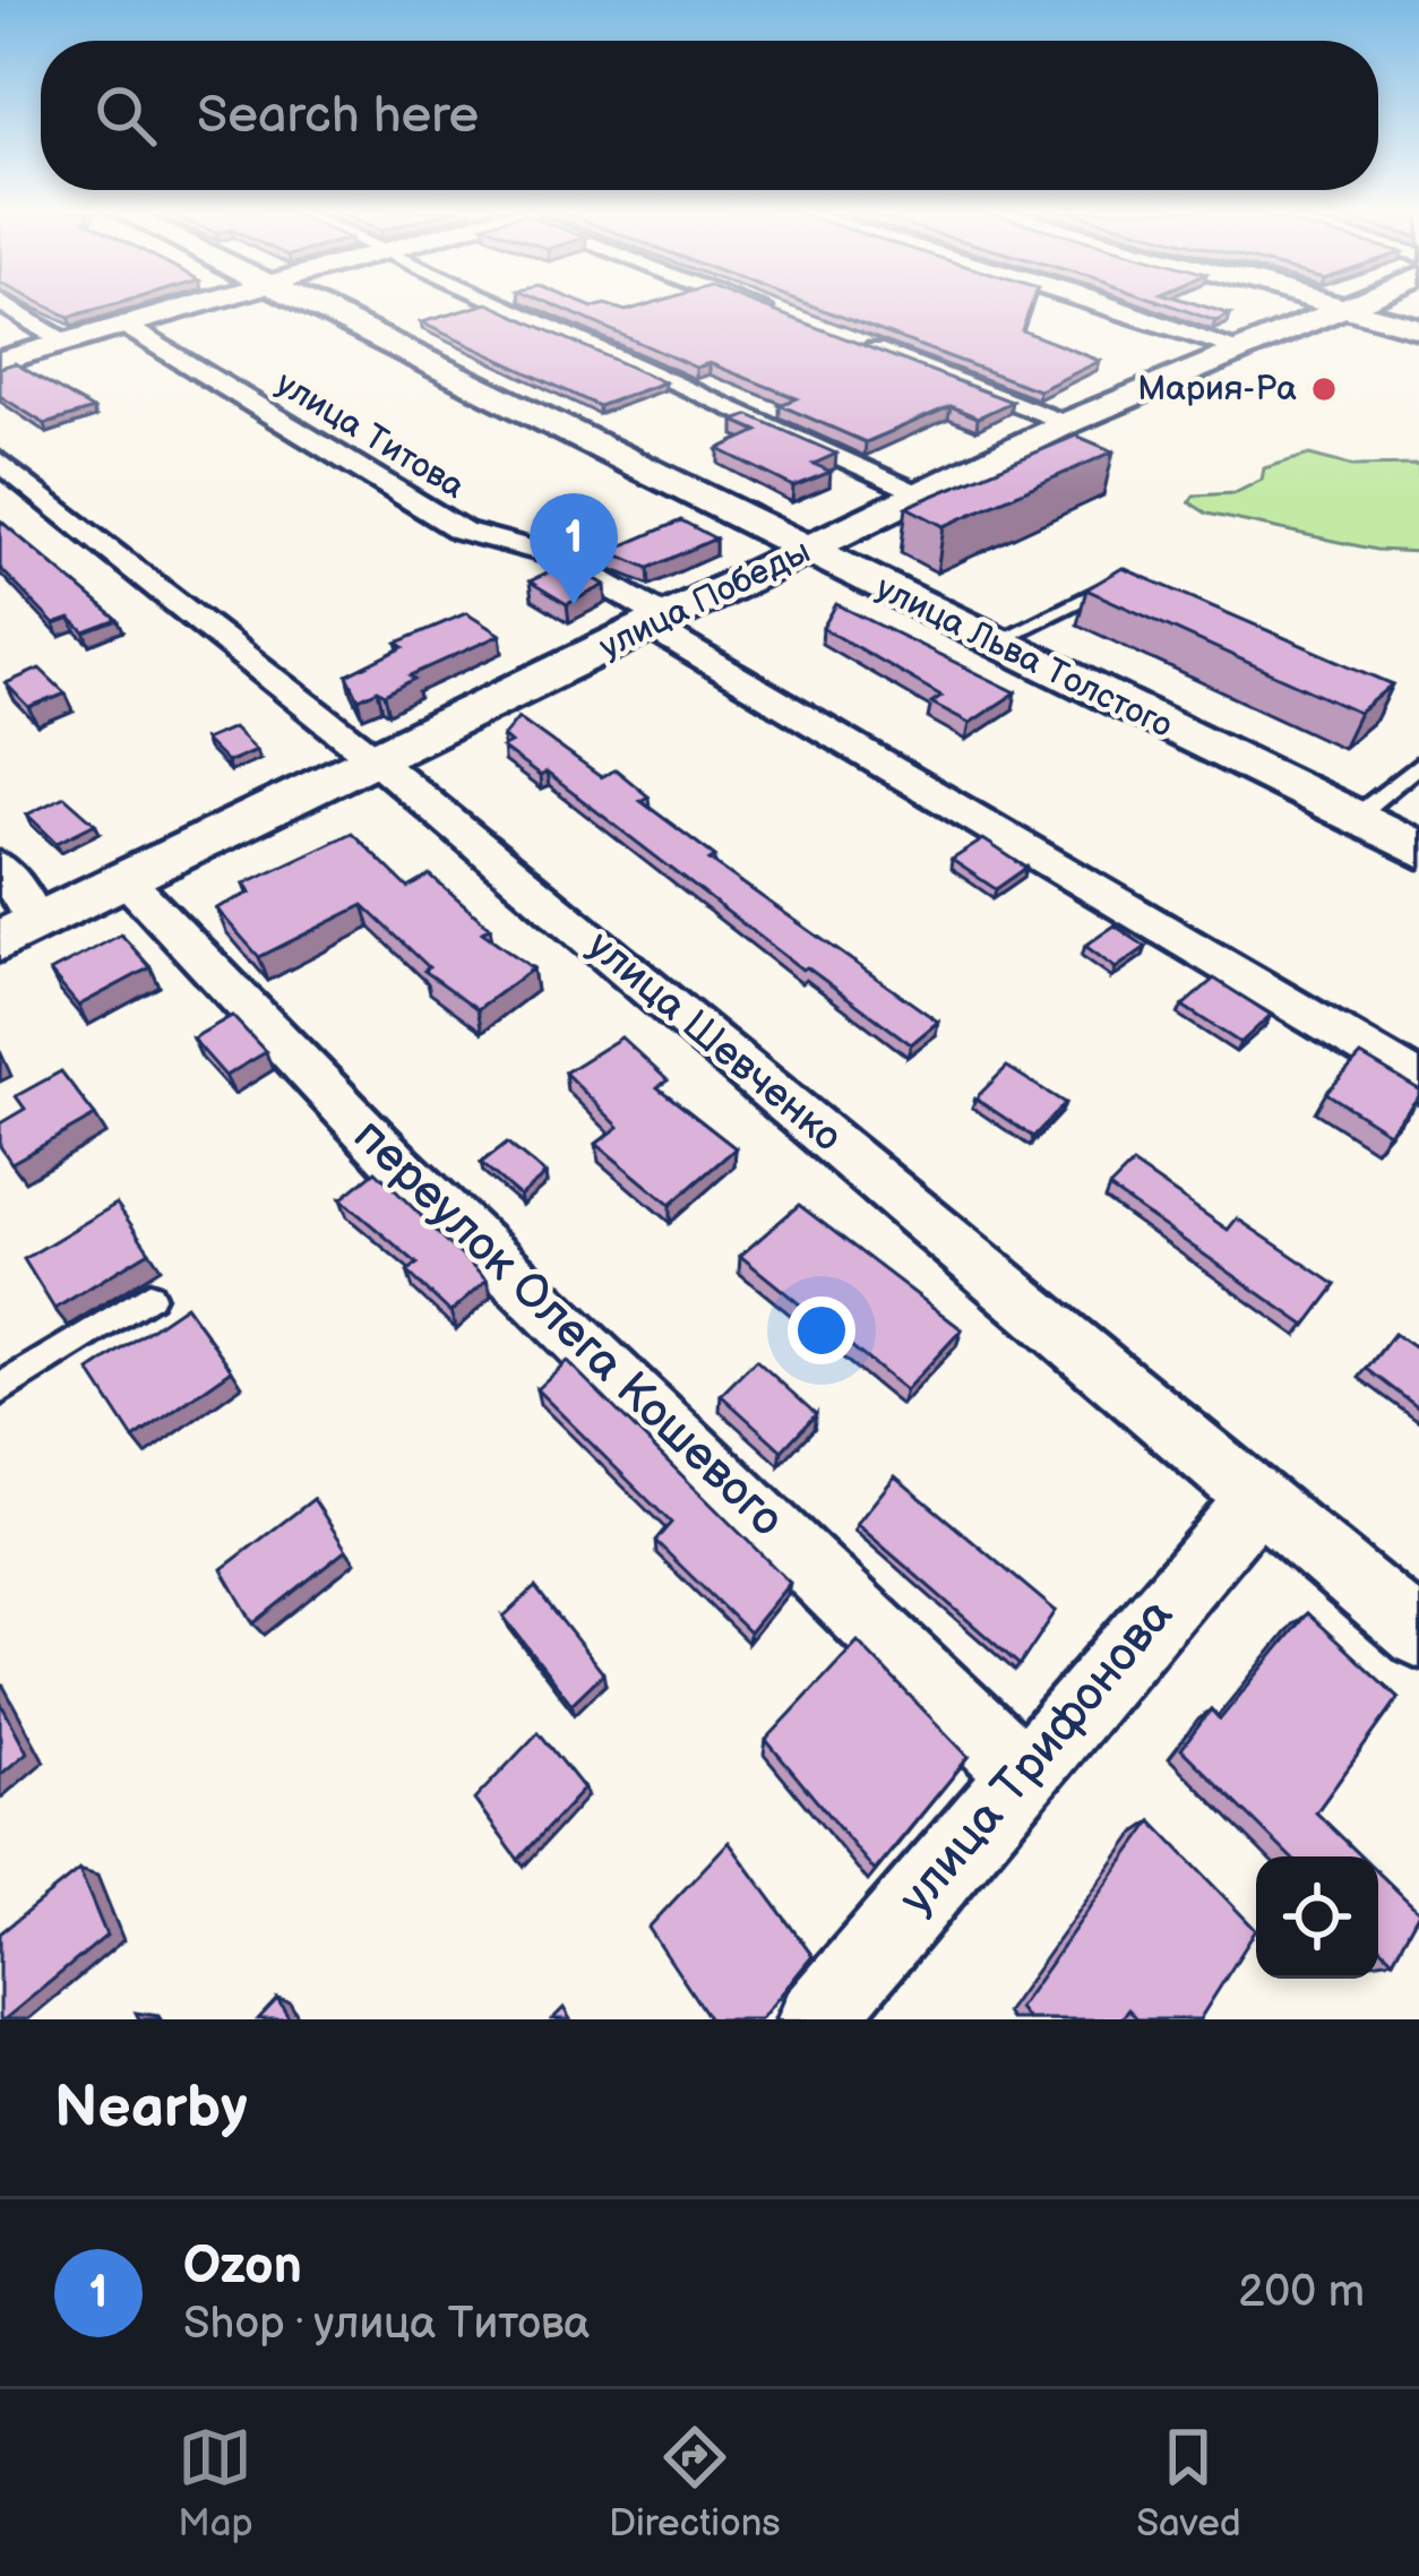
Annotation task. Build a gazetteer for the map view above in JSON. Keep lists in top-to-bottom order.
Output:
{
  "streets": {
    "street": [
      "улица Титова",
      "улица Победы",
      "улица Льва Толстого",
      "улица Шевченко",
      "переулок Олега Кошевого",
      "улица Трифонова"
    ]
  },
  "crossings": [
    ["улица Титова", "улица Победы"],
    ["улица Победы", "улица Льва Толстого"],
    ["улица Победы", "улица Шевченко"],
    ["улица Победы", "переулок Олега Кошевого"],
    ["улица Шевченко", "улица Трифонова"],
    ["переулок Олега Кошевого", "улица Трифонова"]
  ],
  "places": ["Мария-Ра"],
  "page": {
    "search": "Search here",
    "pins": "1",
    "heading": "Nearby",
    "list": [
      {
        "mark": "1",
        "name": "Ozon",
        "note": "Shop · улица Титова",
        "value": "200 m"
      }
    ],
    "nav": ["Map", "Directions", "Saved"]
  }
}
